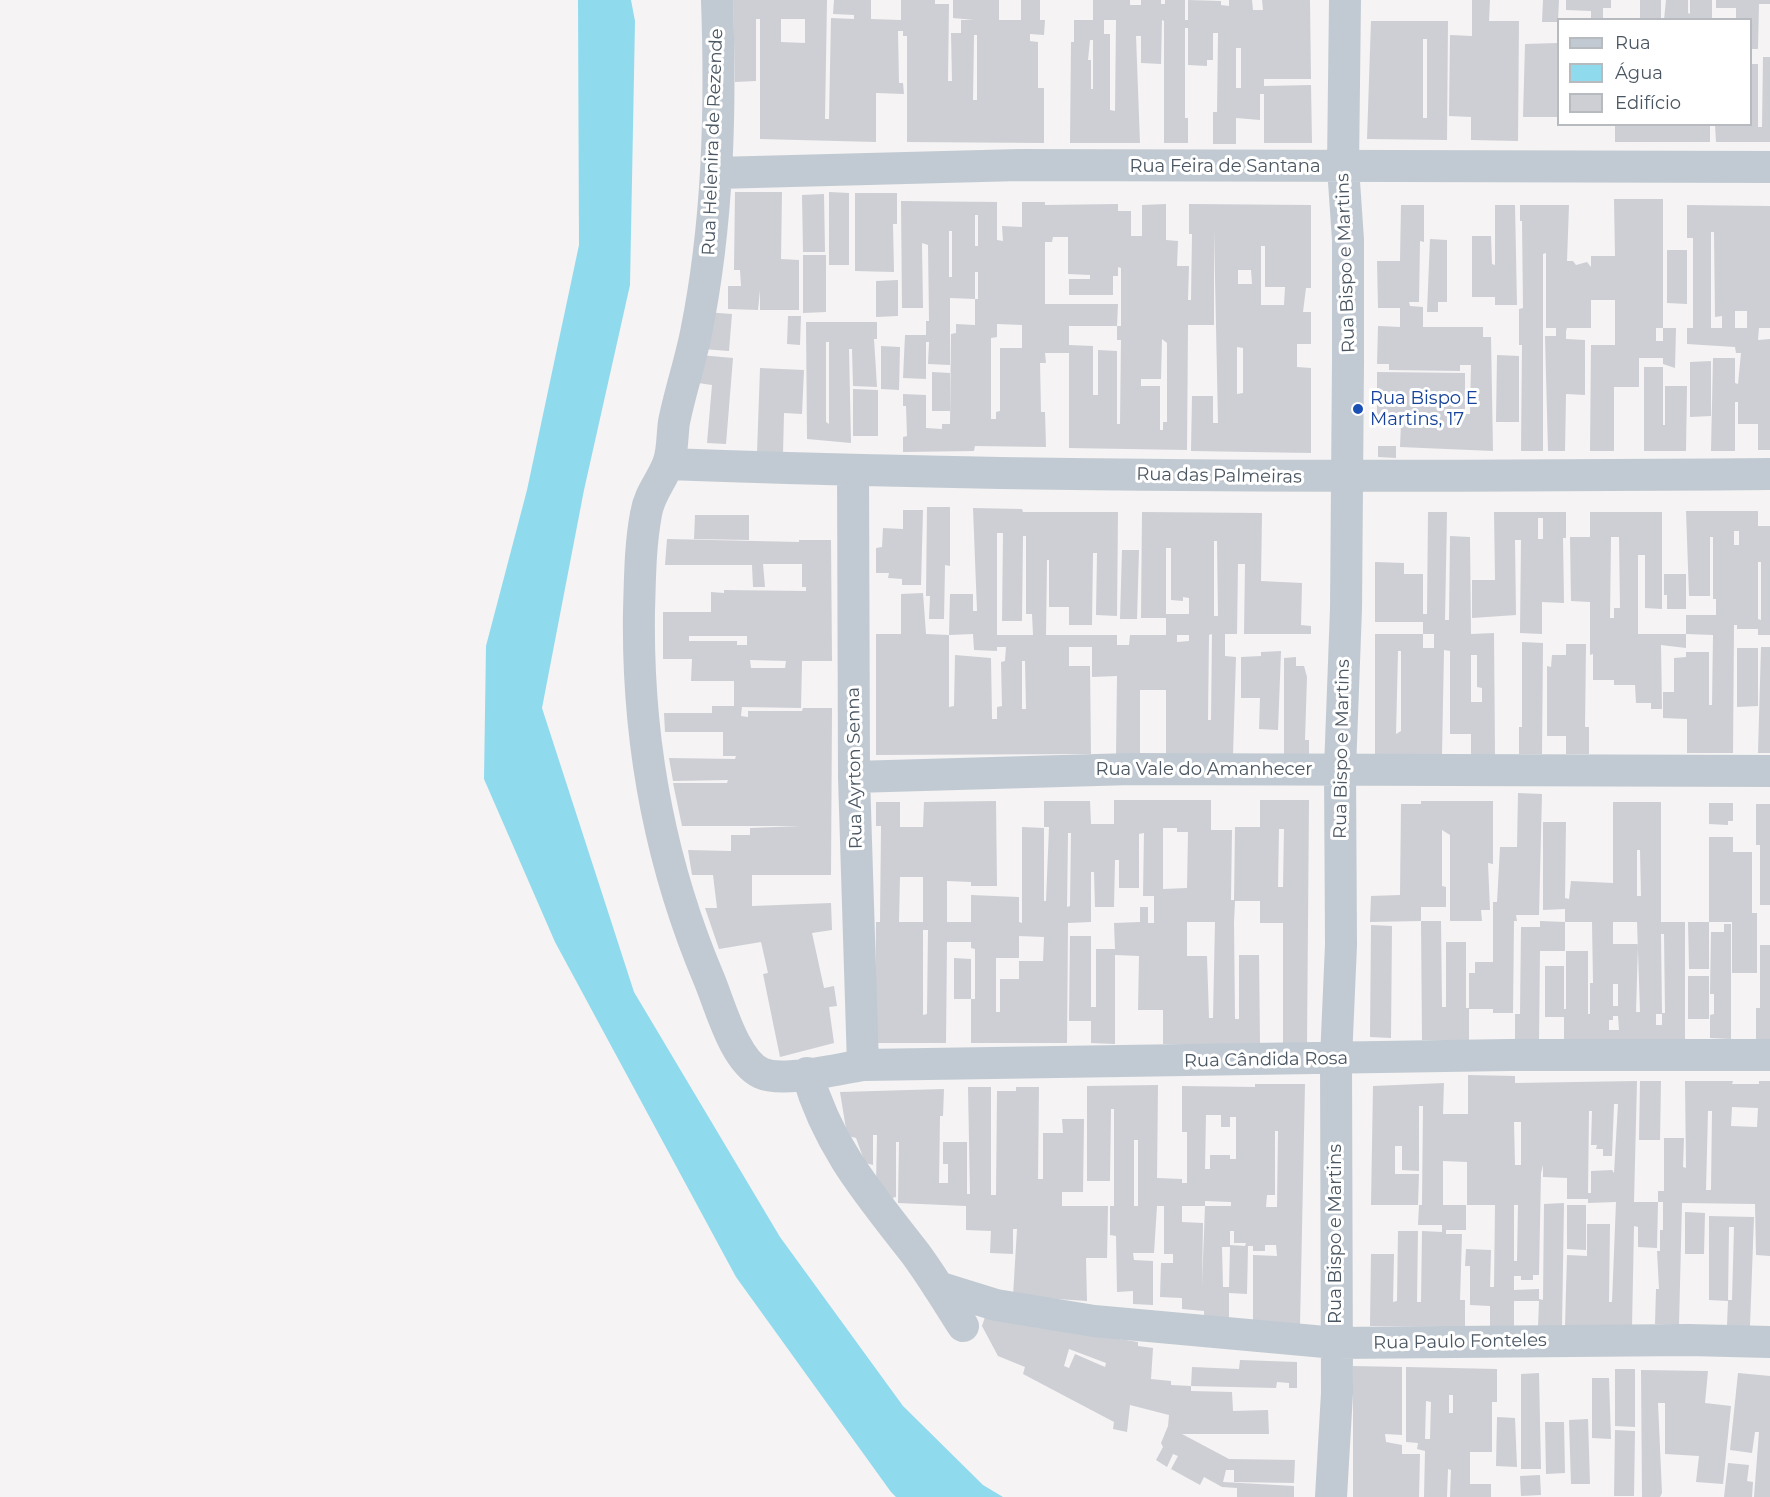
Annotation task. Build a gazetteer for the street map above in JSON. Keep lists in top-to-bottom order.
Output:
{
  "streets": {
    "street": [
      "Rua Helenira de Rezende",
      "Rua Feira de Santana",
      "Rua Bispo e Martins",
      "Rua das Palmeiras",
      "Rua Ayrton Senna",
      "Rua Vale do Amanhecer",
      "Rua Cândida Rosa",
      "Rua Paulo Fonteles"
    ]
  },
  "crossings": [
    ["Rua Helenira de Rezende", "Rua Feira de Santana"],
    ["Rua Helenira de Rezende", "Rua das Palmeiras"],
    ["Rua Helenira de Rezende", "Rua Cândida Rosa"],
    ["Rua Feira de Santana", "Rua Bispo e Martins"],
    ["Rua Bispo e Martins", "Rua das Palmeiras"],
    ["Rua Bispo e Martins", "Rua Vale do Amanhecer"],
    ["Rua Bispo e Martins", "Rua Cândida Rosa"],
    ["Rua Bispo e Martins", "Rua Paulo Fonteles"],
    ["Rua das Palmeiras", "Rua Ayrton Senna"],
    ["Rua Ayrton Senna", "Rua Vale do Amanhecer"],
    ["Rua Ayrton Senna", "Rua Cândida Rosa"]
  ],
  "places": ["Rua Bispo E Martins, 17"],
  "legend": ["Rua", "Água", "Edifício"]
}
